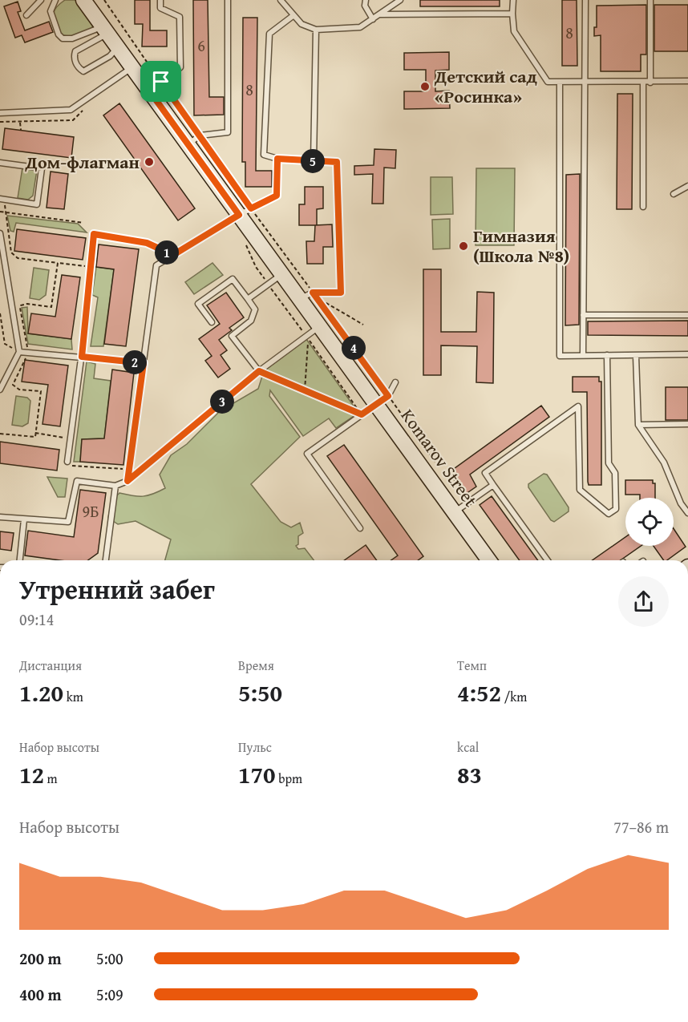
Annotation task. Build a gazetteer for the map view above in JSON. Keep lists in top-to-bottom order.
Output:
{
  "streets": {
    "street": ["Komarov Street"]
  },
  "places": ["Детский сад «Росинка»", "Дом-флагман", "Гимназия (Школа №8)"],
  "house_numbers": [
    "8",
    "6",
    "8",
    "9Б"
  ],
  "page": {
    "pins": [
      "5",
      "1",
      "4",
      "2",
      "3"
    ],
    "heading": ["Утренний забег", "09:14"],
    "stats": [
      ["Дистанция", "1.20 km"],
      ["Время", "5:50"],
      ["Темп", "4:52 /km"],
      ["Набор высоты", "12 m"],
      ["Пульс", "170 bpm"],
      ["kcal", "83"]
    ],
    "chart": ["Набор высоты", "77–86 m"],
    "list": [
      {
        "name": "200 m",
        "note": "5:00"
      },
      {
        "name": "400 m",
        "note": "5:09"
      }
    ]
  }
}
